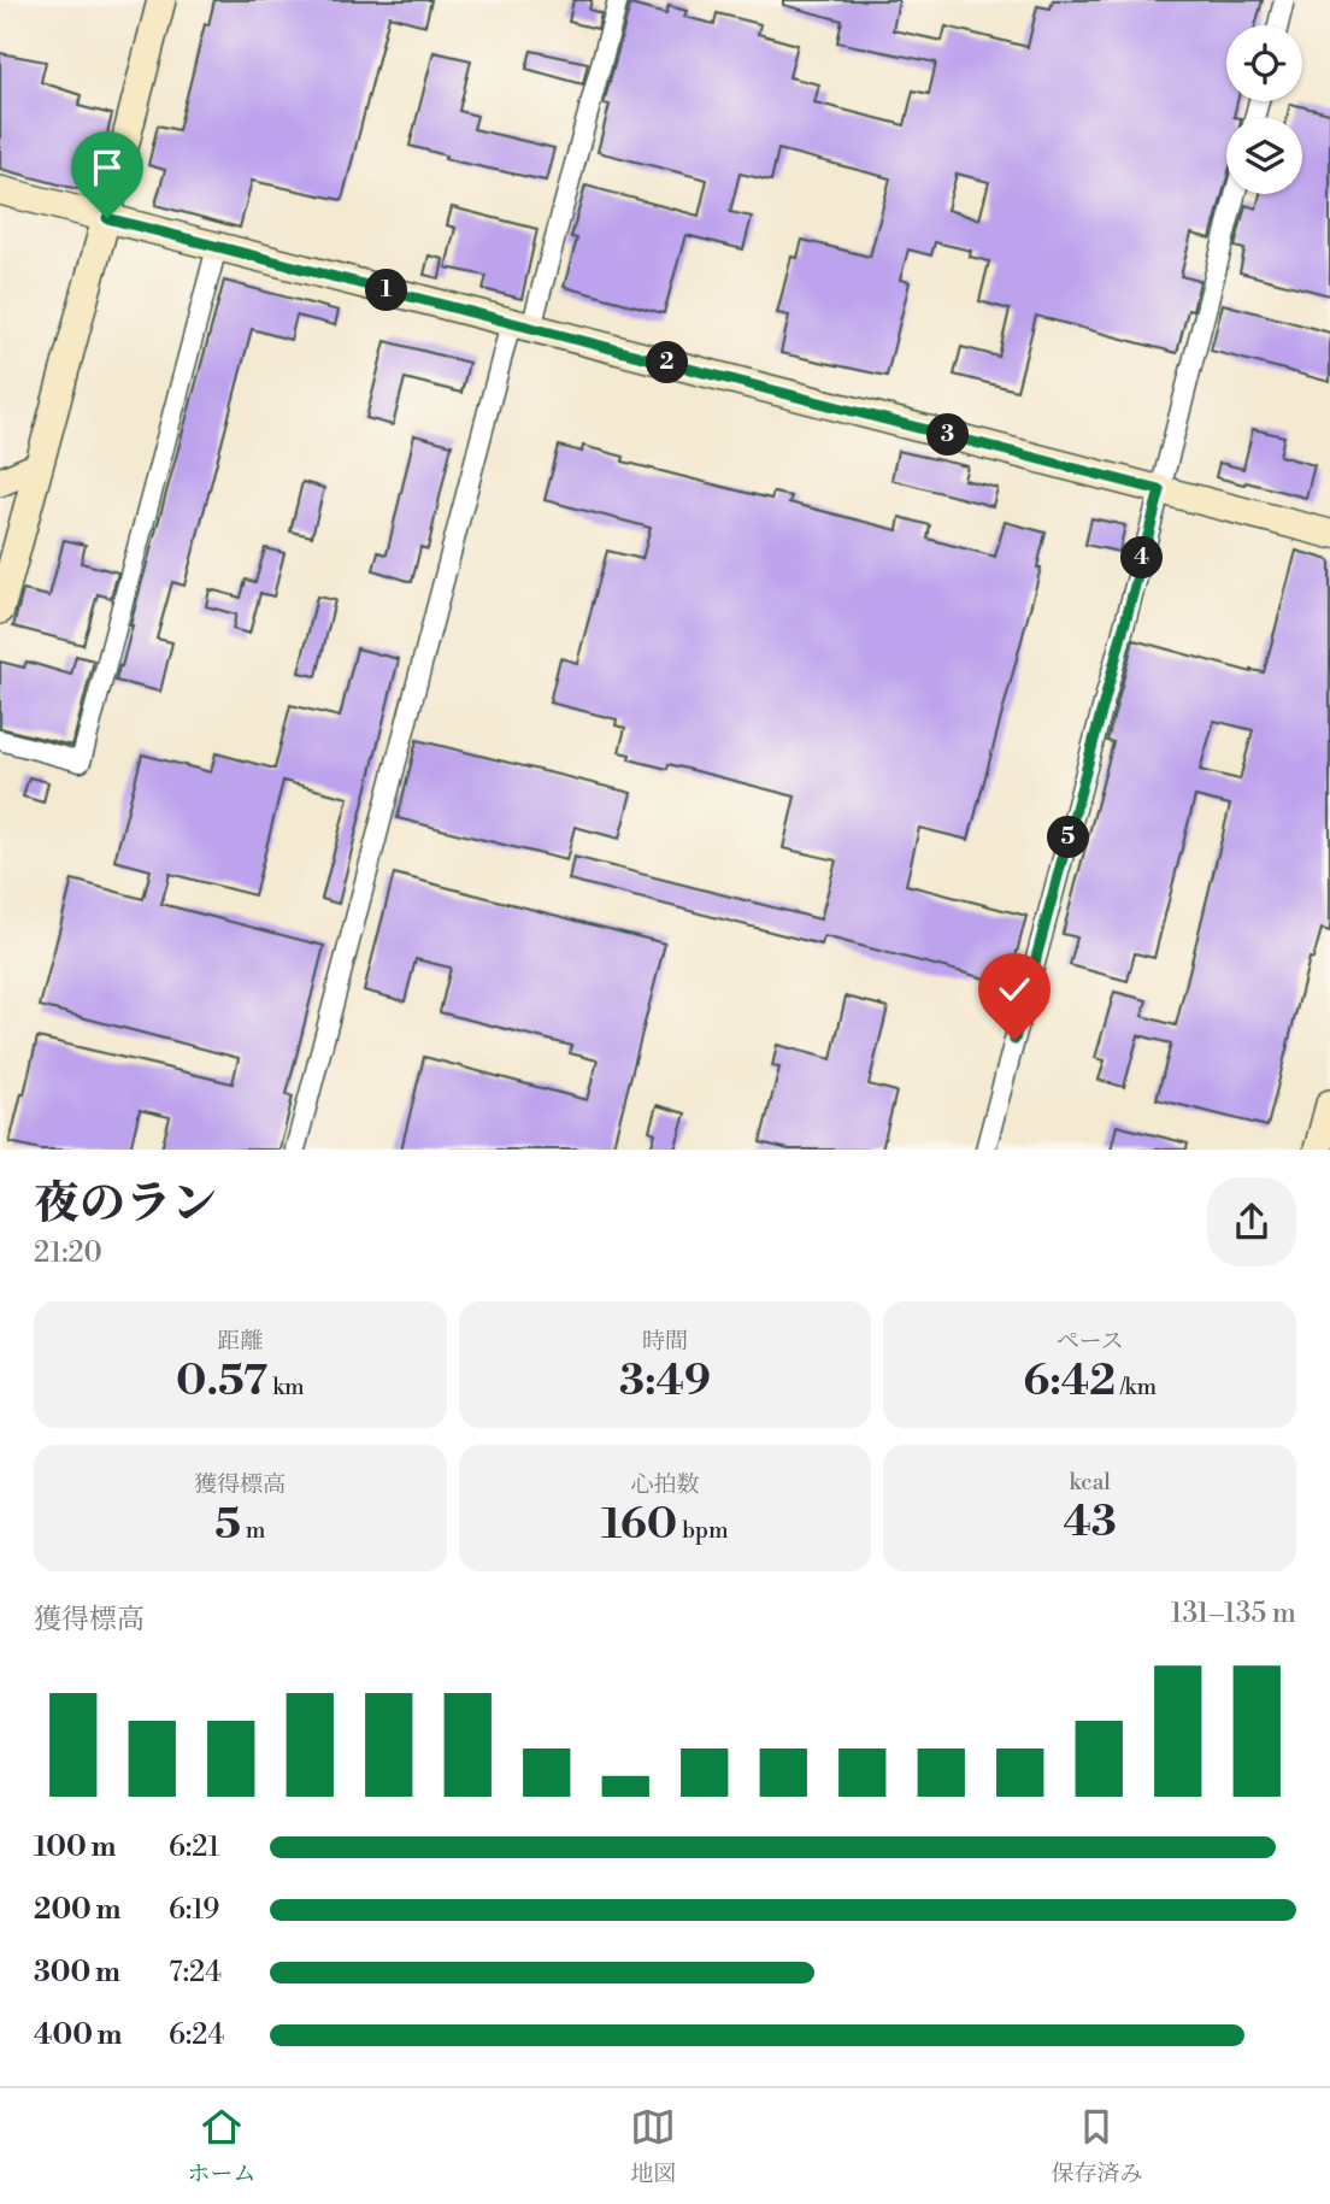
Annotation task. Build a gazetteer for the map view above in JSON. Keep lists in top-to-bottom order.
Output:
{
  "page": {
    "pins": [
      "1",
      "2",
      "3",
      "4",
      "5"
    ],
    "heading": ["夜のラン", "21:20"],
    "stats": [
      ["距離", "0.57 km"],
      ["時間", "3:49"],
      ["ペース", "6:42 /km"],
      ["獲得標高", "5 m"],
      ["心拍数", "160 bpm"],
      ["kcal", "43"]
    ],
    "chart": ["獲得標高", "131–135 m"],
    "list": [
      {
        "name": "100 m",
        "note": "6:21"
      },
      {
        "name": "200 m",
        "note": "6:19"
      },
      {
        "name": "300 m",
        "note": "7:24"
      },
      {
        "name": "400 m",
        "note": "6:24"
      }
    ],
    "tabs": ["ホーム", "地図", "保存済み"]
  }
}
